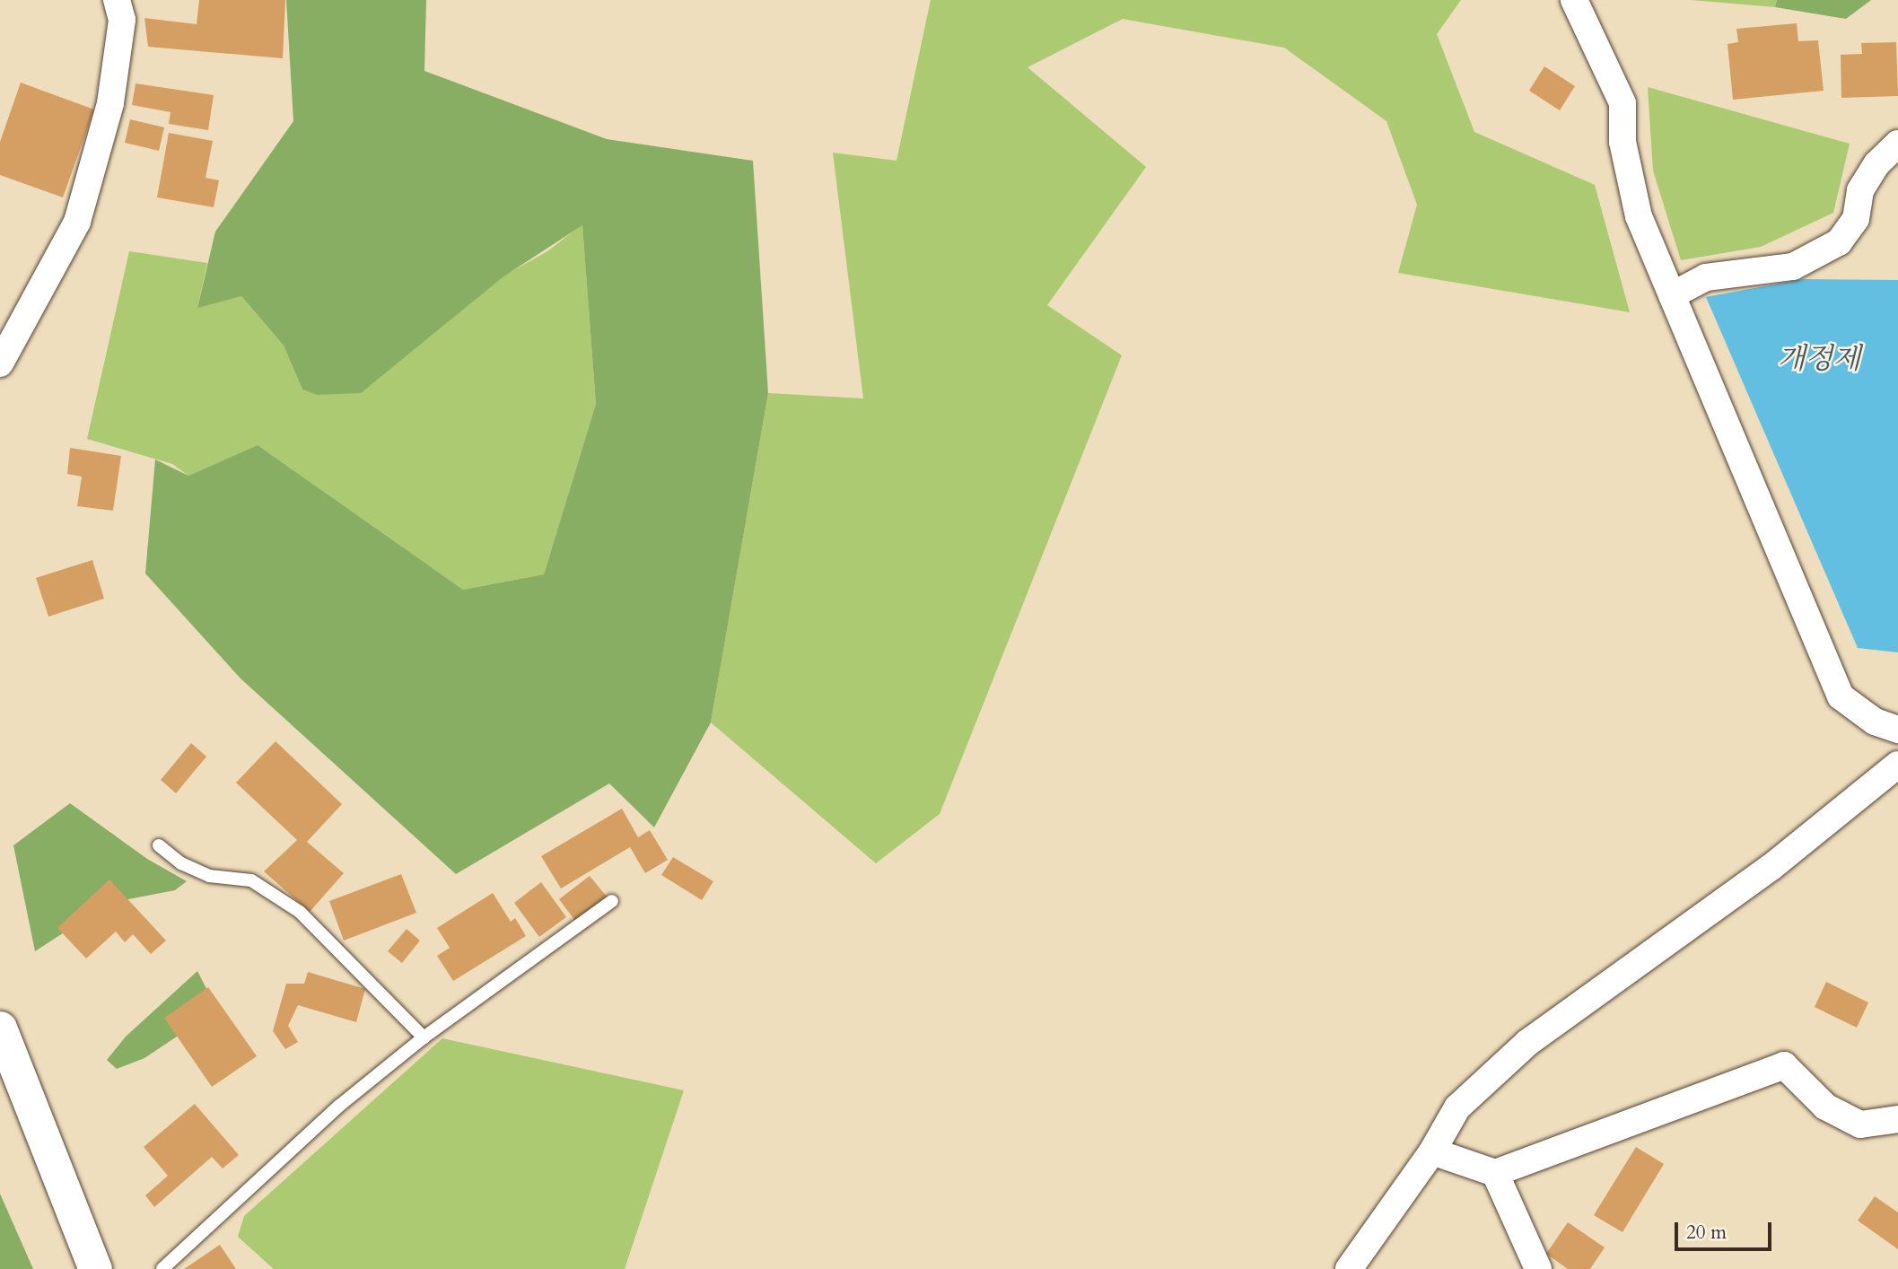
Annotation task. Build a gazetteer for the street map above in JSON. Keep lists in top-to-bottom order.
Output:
{
  "water": ["개정제"],
  "scale_bar": "20 m"
}
